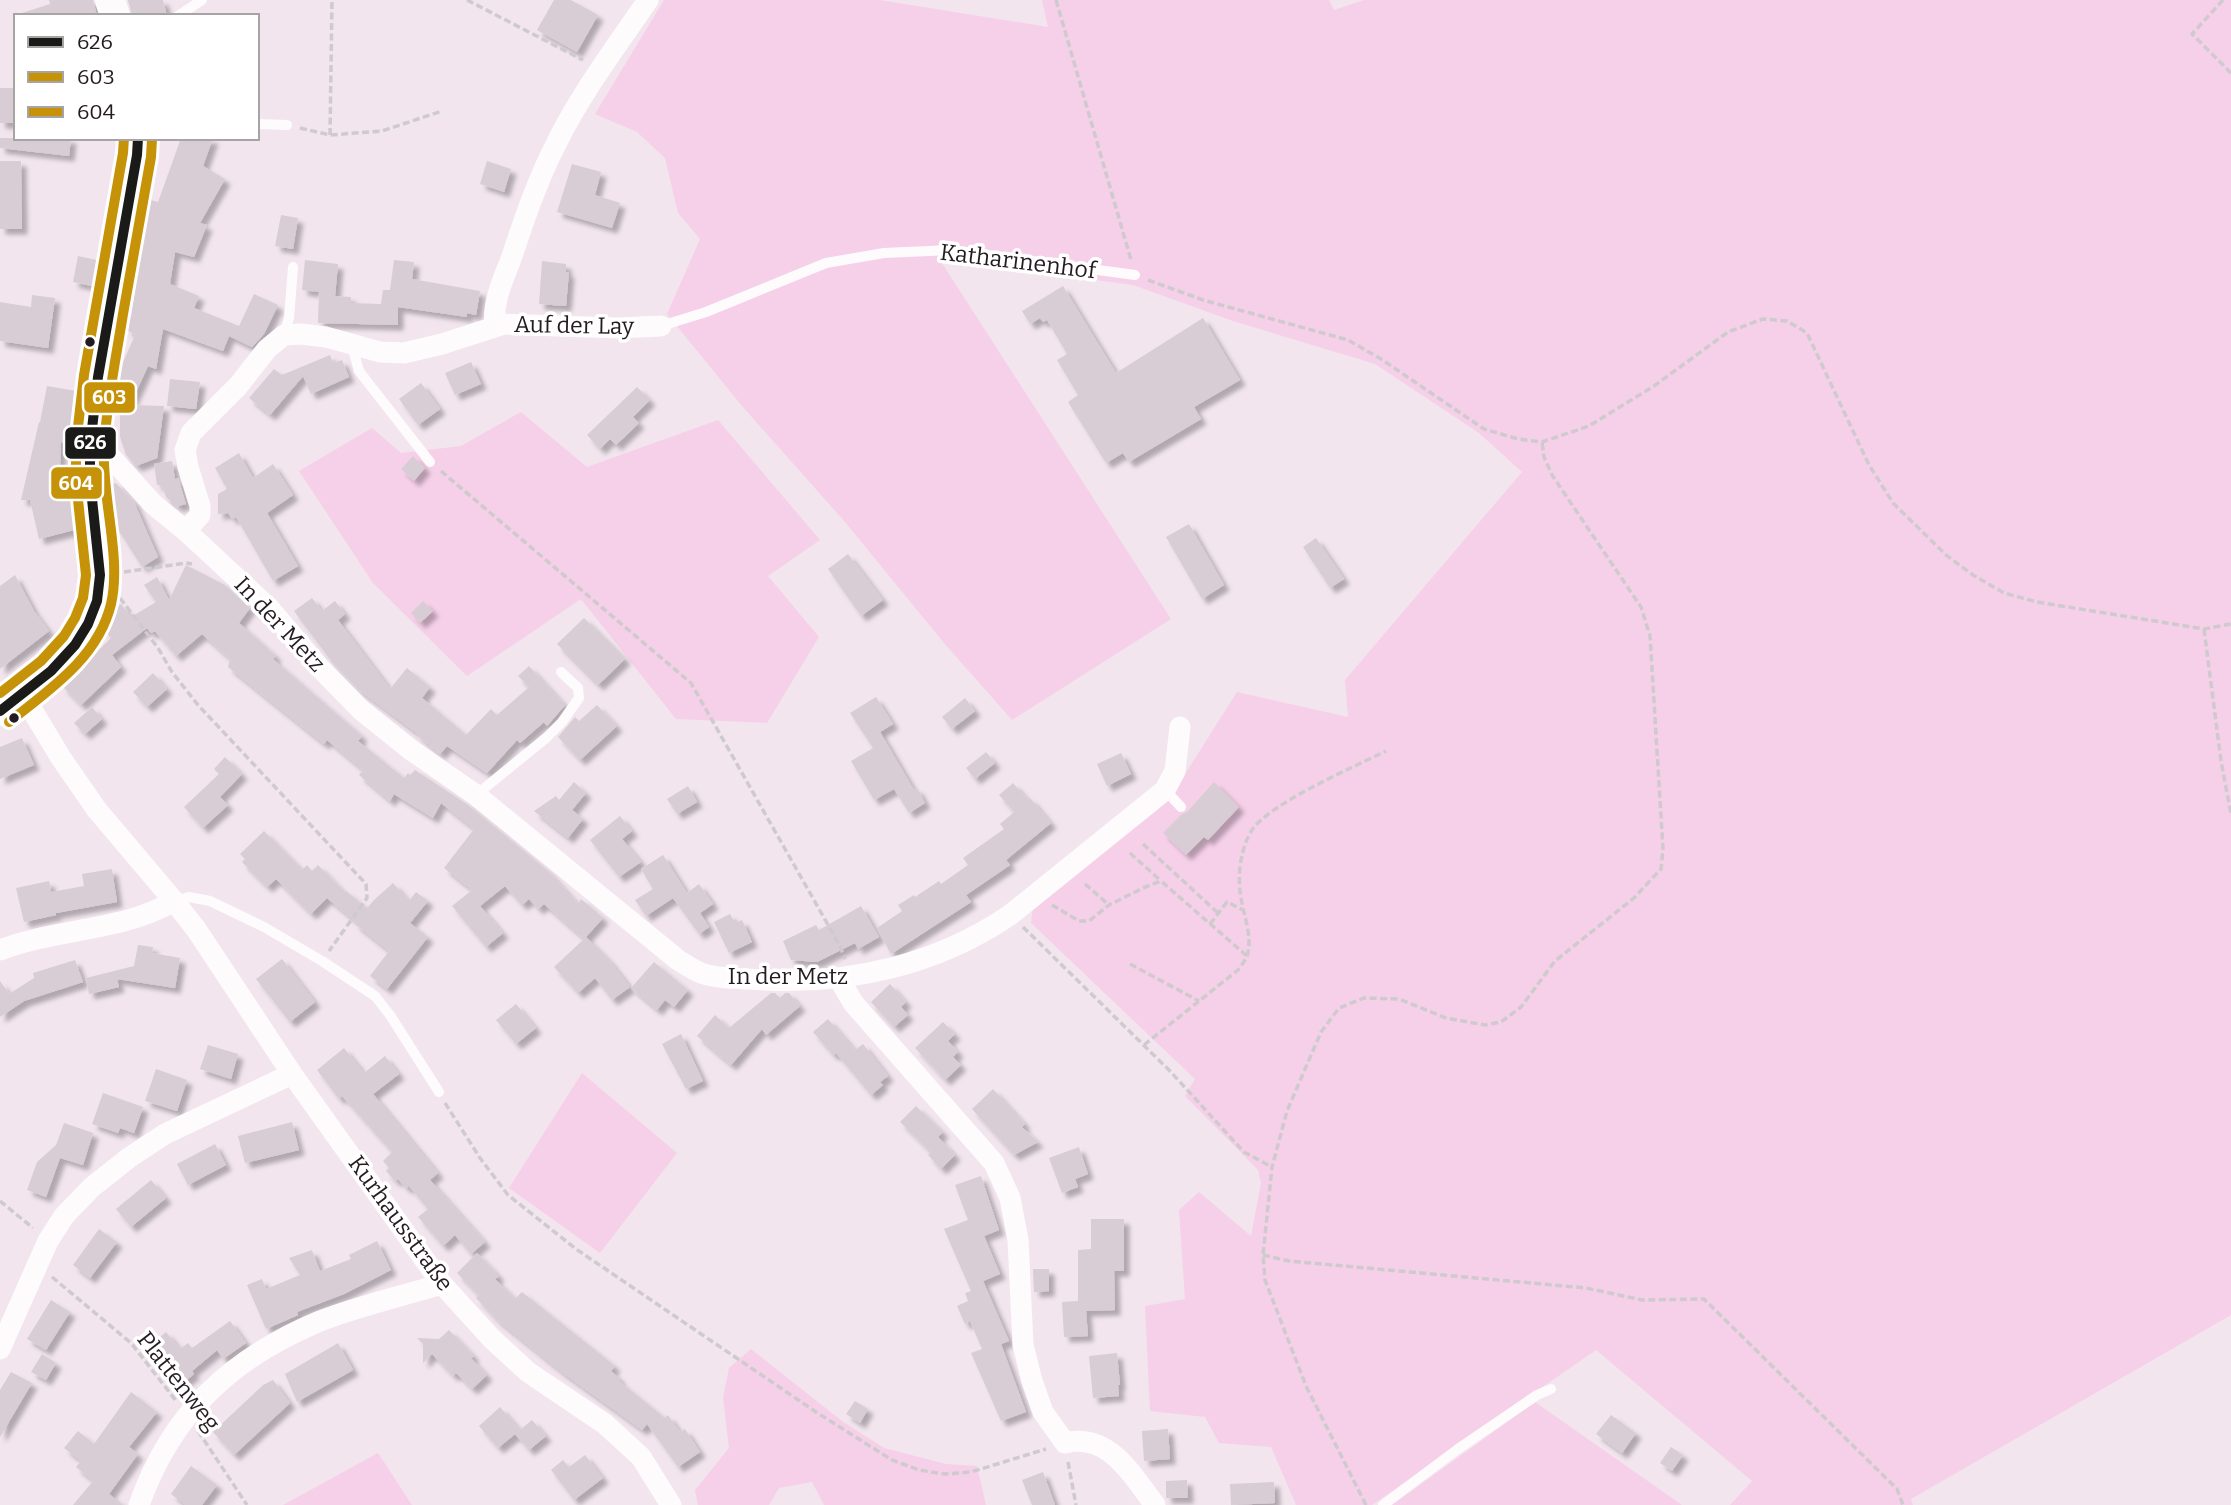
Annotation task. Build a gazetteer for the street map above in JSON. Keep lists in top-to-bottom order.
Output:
{
  "streets": {
    "street": ["Auf der Lay", "In der Metz", "Kurhausstraße"],
    "lane": ["Katharinenhof"],
    "path": ["Plattenweg"]
  },
  "crossings": [
    ["Katharinenhof", "Auf der Lay"]
  ],
  "lines": ["transit line 626", "transit line 603", "transit line 604"],
  "legend": ["626", "603", "604"]
}
